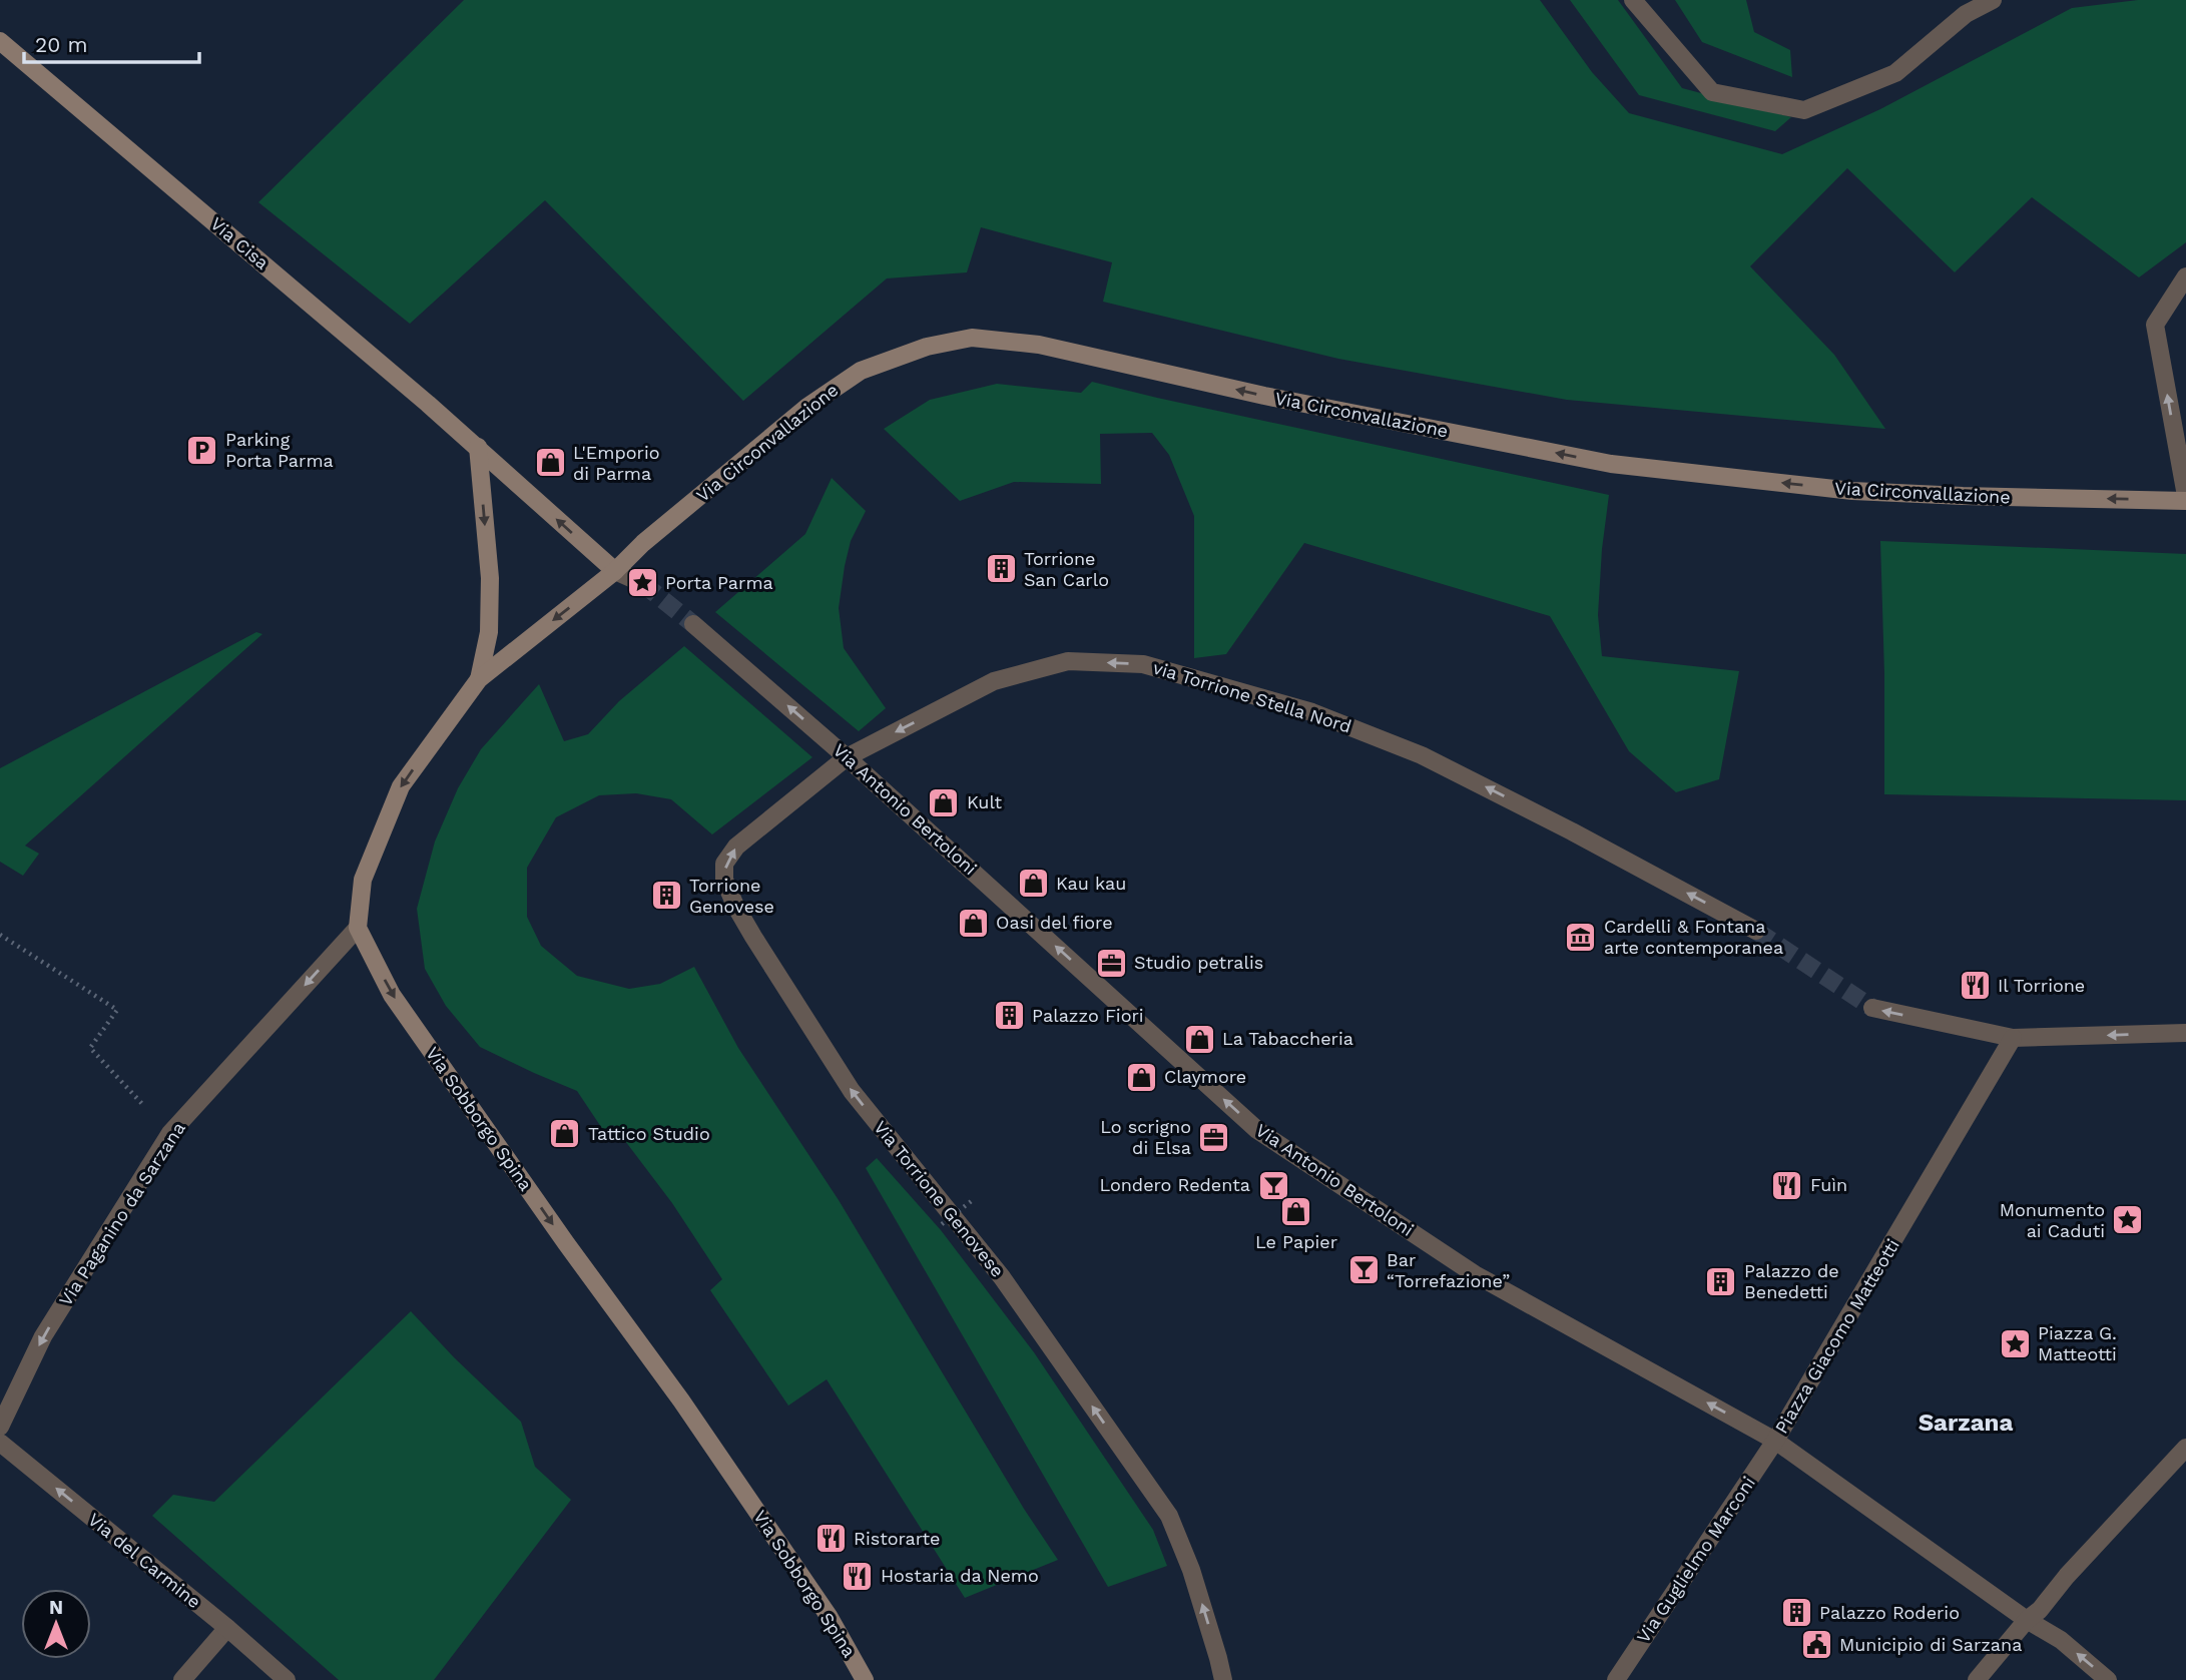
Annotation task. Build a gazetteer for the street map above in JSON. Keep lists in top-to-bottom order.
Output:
{
  "streets": {
    "street": [
      "Via Cisa",
      "Via Circonvallazione",
      "via Torrione Stella Nord",
      "Via Antonio Bertoloni",
      "Via Sobborgo Spina",
      "Via Torrione Genovese",
      "Via Paganino da Sarzana",
      "Piazza Giacomo Matteotti",
      "Via Guglielmo Marconi",
      "Via del Carmine"
    ]
  },
  "crossings": [
    ["Via Cisa", "Via Circonvallazione"],
    ["via Torrione Stella Nord", "Via Antonio Bertoloni"],
    ["via Torrione Stella Nord", "Via Torrione Genovese"],
    ["Via Antonio Bertoloni", "Via Torrione Genovese"],
    ["Via Antonio Bertoloni", "Piazza Giacomo Matteotti"],
    ["Via Antonio Bertoloni", "Via Guglielmo Marconi"],
    ["Via Sobborgo Spina", "Via Paganino da Sarzana"],
    ["Piazza Giacomo Matteotti", "Via Guglielmo Marconi"]
  ],
  "one_way": [
    "Via Circonvallazione",
    "via Torrione Stella Nord",
    "Via Antonio Bertoloni",
    "Via Sobborgo Spina",
    "Via Torrione Genovese",
    "Via Paganino da Sarzana",
    "Via del Carmine"
  ],
  "districts": ["Sarzana"],
  "places": {
    "parking": ["Parking Porta Parma"],
    "shop": [
      "L'Emporio di Parma",
      "Kult",
      "Kau kau",
      "Oasi del fiore",
      "La Tabaccheria",
      "Claymore",
      "Tattico Studio",
      "Le Papier"
    ],
    "building": [
      "Torrione San Carlo",
      "Torrione Genovese",
      "Palazzo Fiori",
      "Palazzo de Benedetti",
      "Palazzo Roderio"
    ],
    "place": ["Porta Parma", "Monumento ai Caduti", "Piazza G. Matteotti"],
    "museum": ["Cardelli & Fontana arte contemporanea"],
    "office": ["Studio petralis", "Lo scrigno di Elsa"],
    "restaurant": [
      "Il Torrione",
      "Fuìn",
      "Ristorarte",
      "Hostaria da Nemo"
    ],
    "bar": ["Londero Redenta", "Bar “Torrefazione”"],
    "public building": ["Municipio di Sarzana"]
  },
  "scale_bar": "20 m",
  "north": "top"
}
